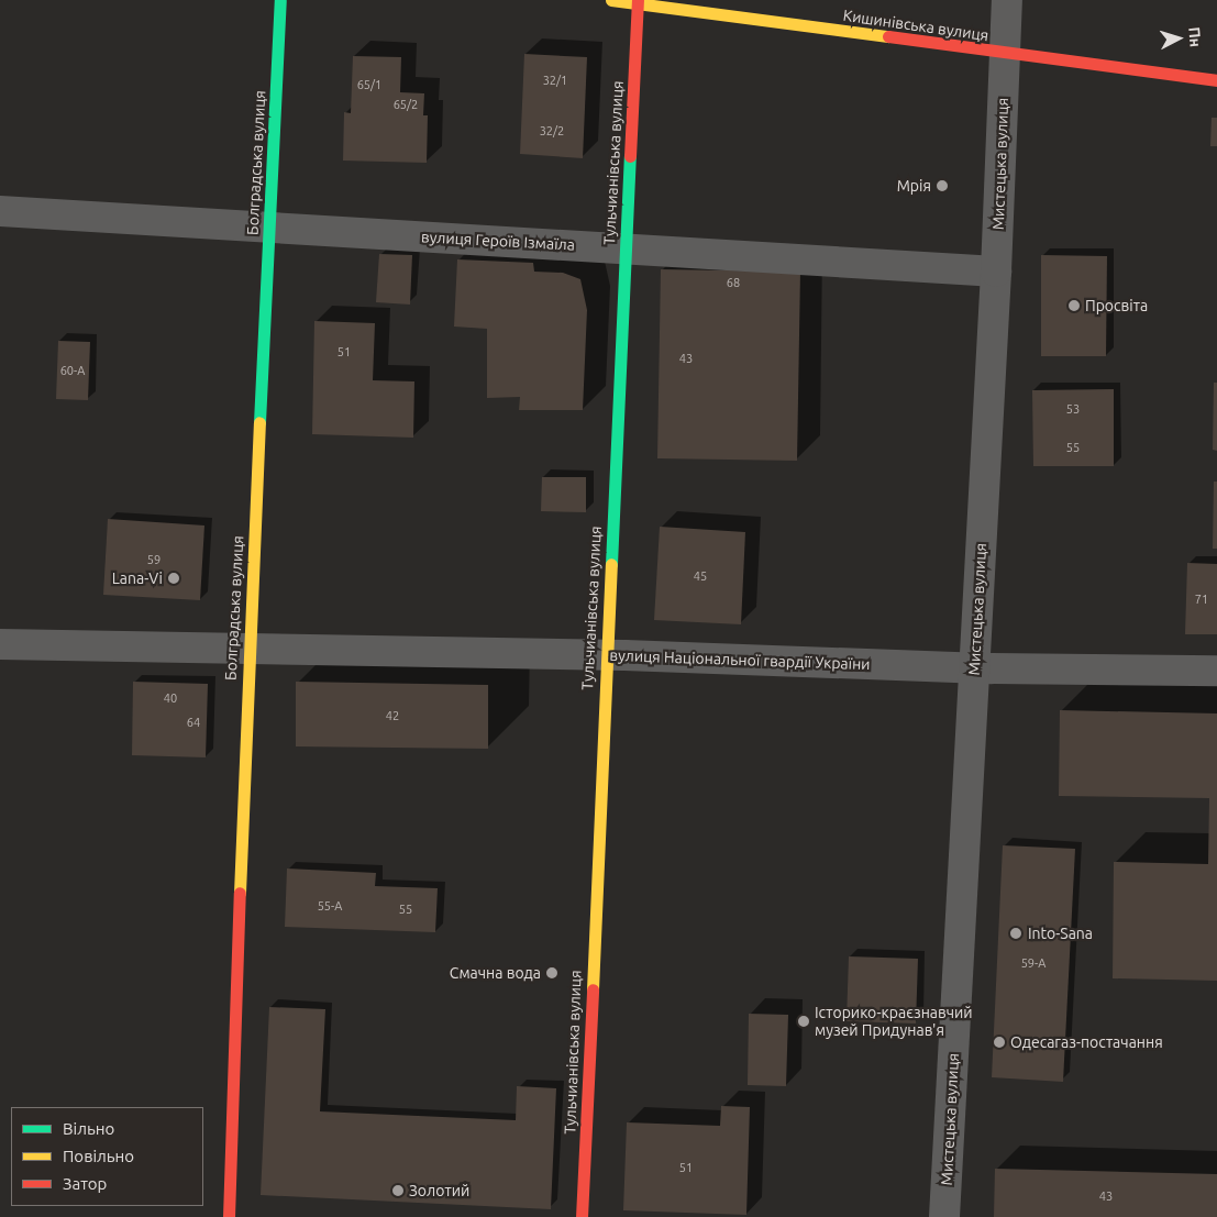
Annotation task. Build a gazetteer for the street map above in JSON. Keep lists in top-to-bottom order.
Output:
{
  "streets": {
    "main road": ["Кишинівська вулиця", "Болградська вулиця", "Тульчианівська вулиця"],
    "street": ["Мистецька вулиця", "вулиця Героїв Ізмаїла", "вулиця Національної гвардії України"]
  },
  "crossings": [
    ["Кишинівська вулиця", "Тульчианівська вулиця"],
    ["Кишинівська вулиця", "Мистецька вулиця"],
    ["Болградська вулиця", "вулиця Героїв Ізмаїла"],
    ["Болградська вулиця", "вулиця Національної гвардії України"],
    ["Тульчианівська вулиця", "вулиця Героїв Ізмаїла"],
    ["Тульчианівська вулиця", "вулиця Національної гвардії України"],
    ["Мистецька вулиця", "вулиця Героїв Ізмаїла"],
    ["Мистецька вулиця", "вулиця Національної гвардії України"]
  ],
  "places": [
    "Мрія",
    "Просвіта",
    "Lana-Vi",
    "Into-Sana",
    "Смачна вода",
    "Історико-краєзнавчий музей Придунав'я",
    "Одесагаз-постачання",
    "Золотий"
  ],
  "house_numbers": [
    "32/1",
    "65/1",
    "65/2",
    "32/2",
    "68",
    "51",
    "43",
    "60-А",
    "53",
    "55",
    "59",
    "45",
    "71",
    "40",
    "42",
    "64",
    "55-А",
    "55",
    "59-А",
    "51",
    "43"
  ],
  "legend": ["Вільно", "Повільно", "Затор"],
  "north": "right"
}
